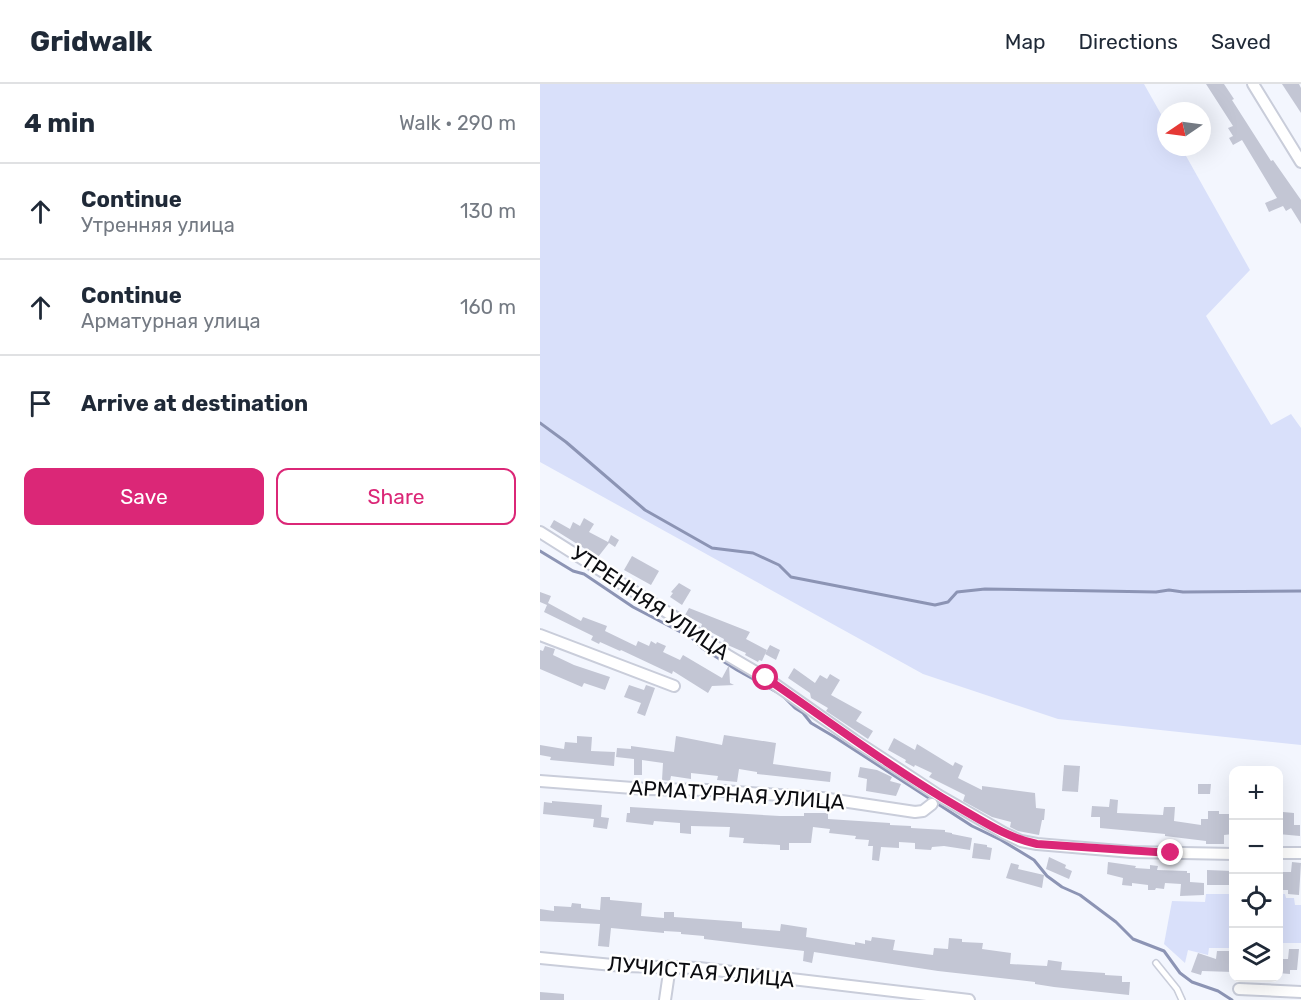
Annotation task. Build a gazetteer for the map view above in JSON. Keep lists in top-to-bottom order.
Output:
{
  "streets": {
    "street": ["УТРЕННЯЯ УЛИЦА", "АРМАТУРНАЯ УЛИЦА", "ЛУЧИСТАЯ УЛИЦА"]
  },
  "crossings": [
    ["УТРЕННЯЯ УЛИЦА", "АРМАТУРНАЯ УЛИЦА"]
  ],
  "north": "left",
  "page": {
    "header": "Gridwalk",
    "nav": ["Map", "Directions", "Saved"],
    "heading": ["4 min", "Walk · 290 m"],
    "list": [
      ["Continue", "Утренняя улица", "130 m"],
      ["Continue", "Арматурная улица", "160 m"],
      "Arrive at destination"
    ],
    "buttons": ["Save", "Share"],
    "map_buttons": ["+", "−"]
  }
}
